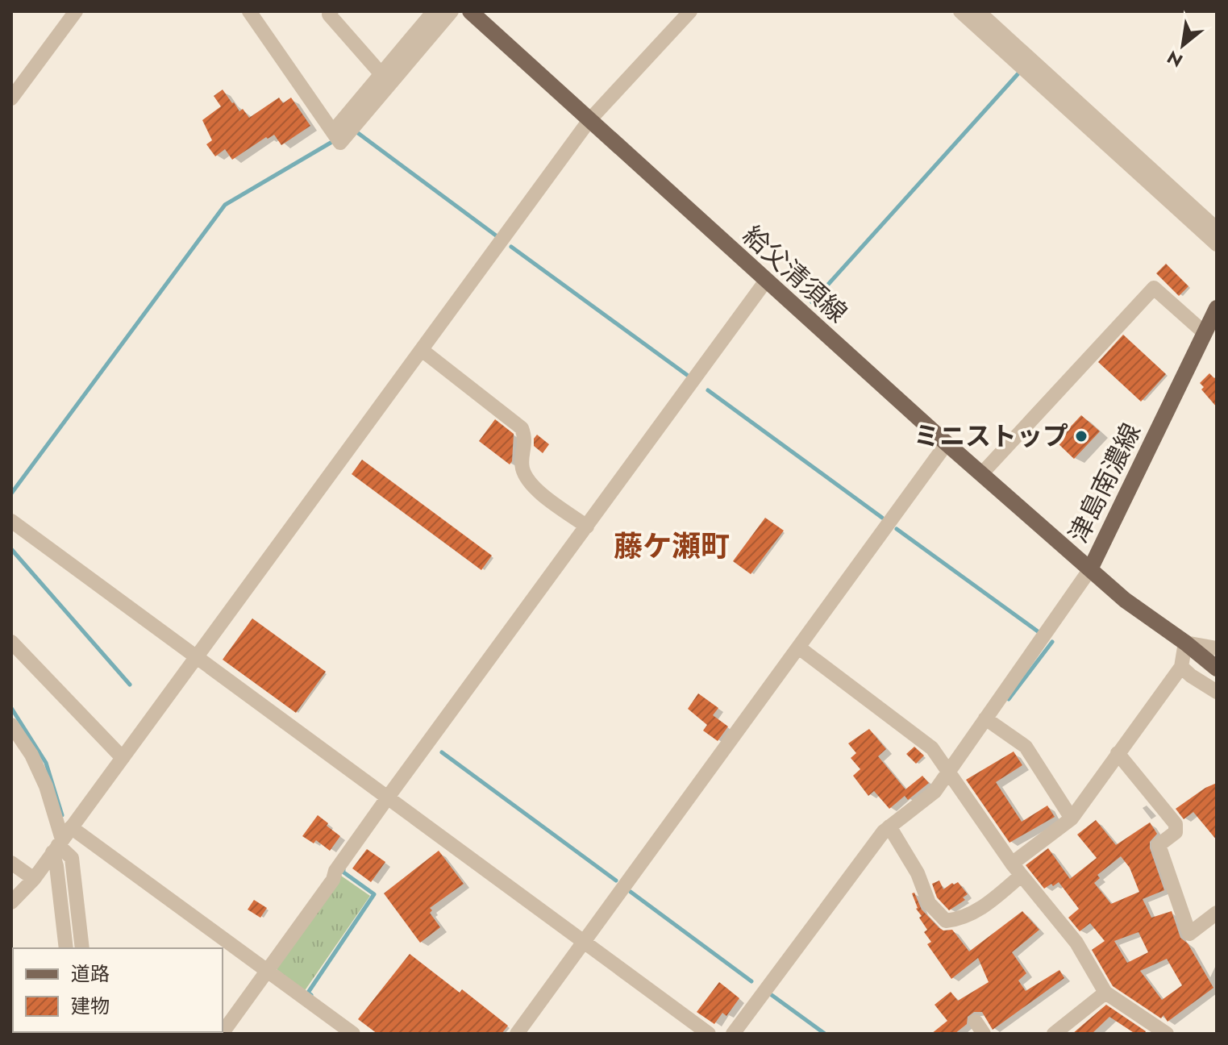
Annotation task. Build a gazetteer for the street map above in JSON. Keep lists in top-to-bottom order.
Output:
{
  "streets": {
    "main road": ["給父清須線", "津島南濃線"]
  },
  "crossings": [
    ["給父清須線", "津島南濃線"]
  ],
  "districts": ["藤ケ瀬町"],
  "places": ["ミニストップ"],
  "legend": ["道路", "建物"],
  "north": "bottom left"
}
